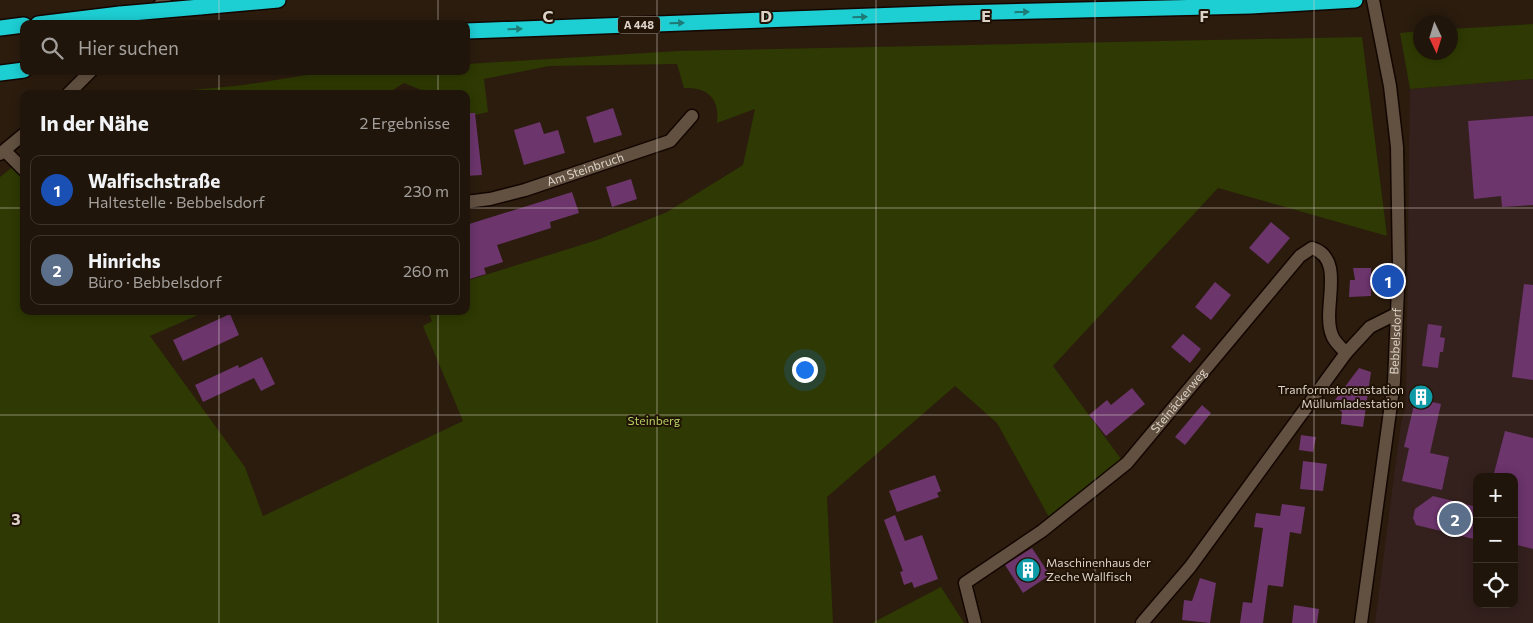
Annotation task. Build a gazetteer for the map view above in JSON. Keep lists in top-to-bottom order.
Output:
{
  "streets": {
    "highway": ["A 448"],
    "street": ["Am Steinbruch", "Bebbelsdorf", "Steinäckerweg"]
  },
  "parks": ["Steinberg"],
  "places": {
    "building": ["Tranformatorenstation Müllumladestation", "Maschinenhaus der Zeche Wallfisch"]
  },
  "north": "bottom",
  "page": {
    "search": "Hier suchen",
    "heading": ["In der Nähe", "2 Ergebnisse"],
    "list": [
      {
        "mark": "1",
        "name": "Walfischstraße",
        "note": "Haltestelle · Bebbelsdorf",
        "value": "230 m"
      },
      {
        "mark": "2",
        "name": "Hinrichs",
        "note": "Büro · Bebbelsdorf",
        "value": "260 m"
      }
    ],
    "pins": ["1", "2"],
    "map_buttons": ["+", "−"]
  },
  "grid": {
    "columns": [
      "C",
      "D",
      "E",
      "F"
    ],
    "rows": ["3"]
  }
}
